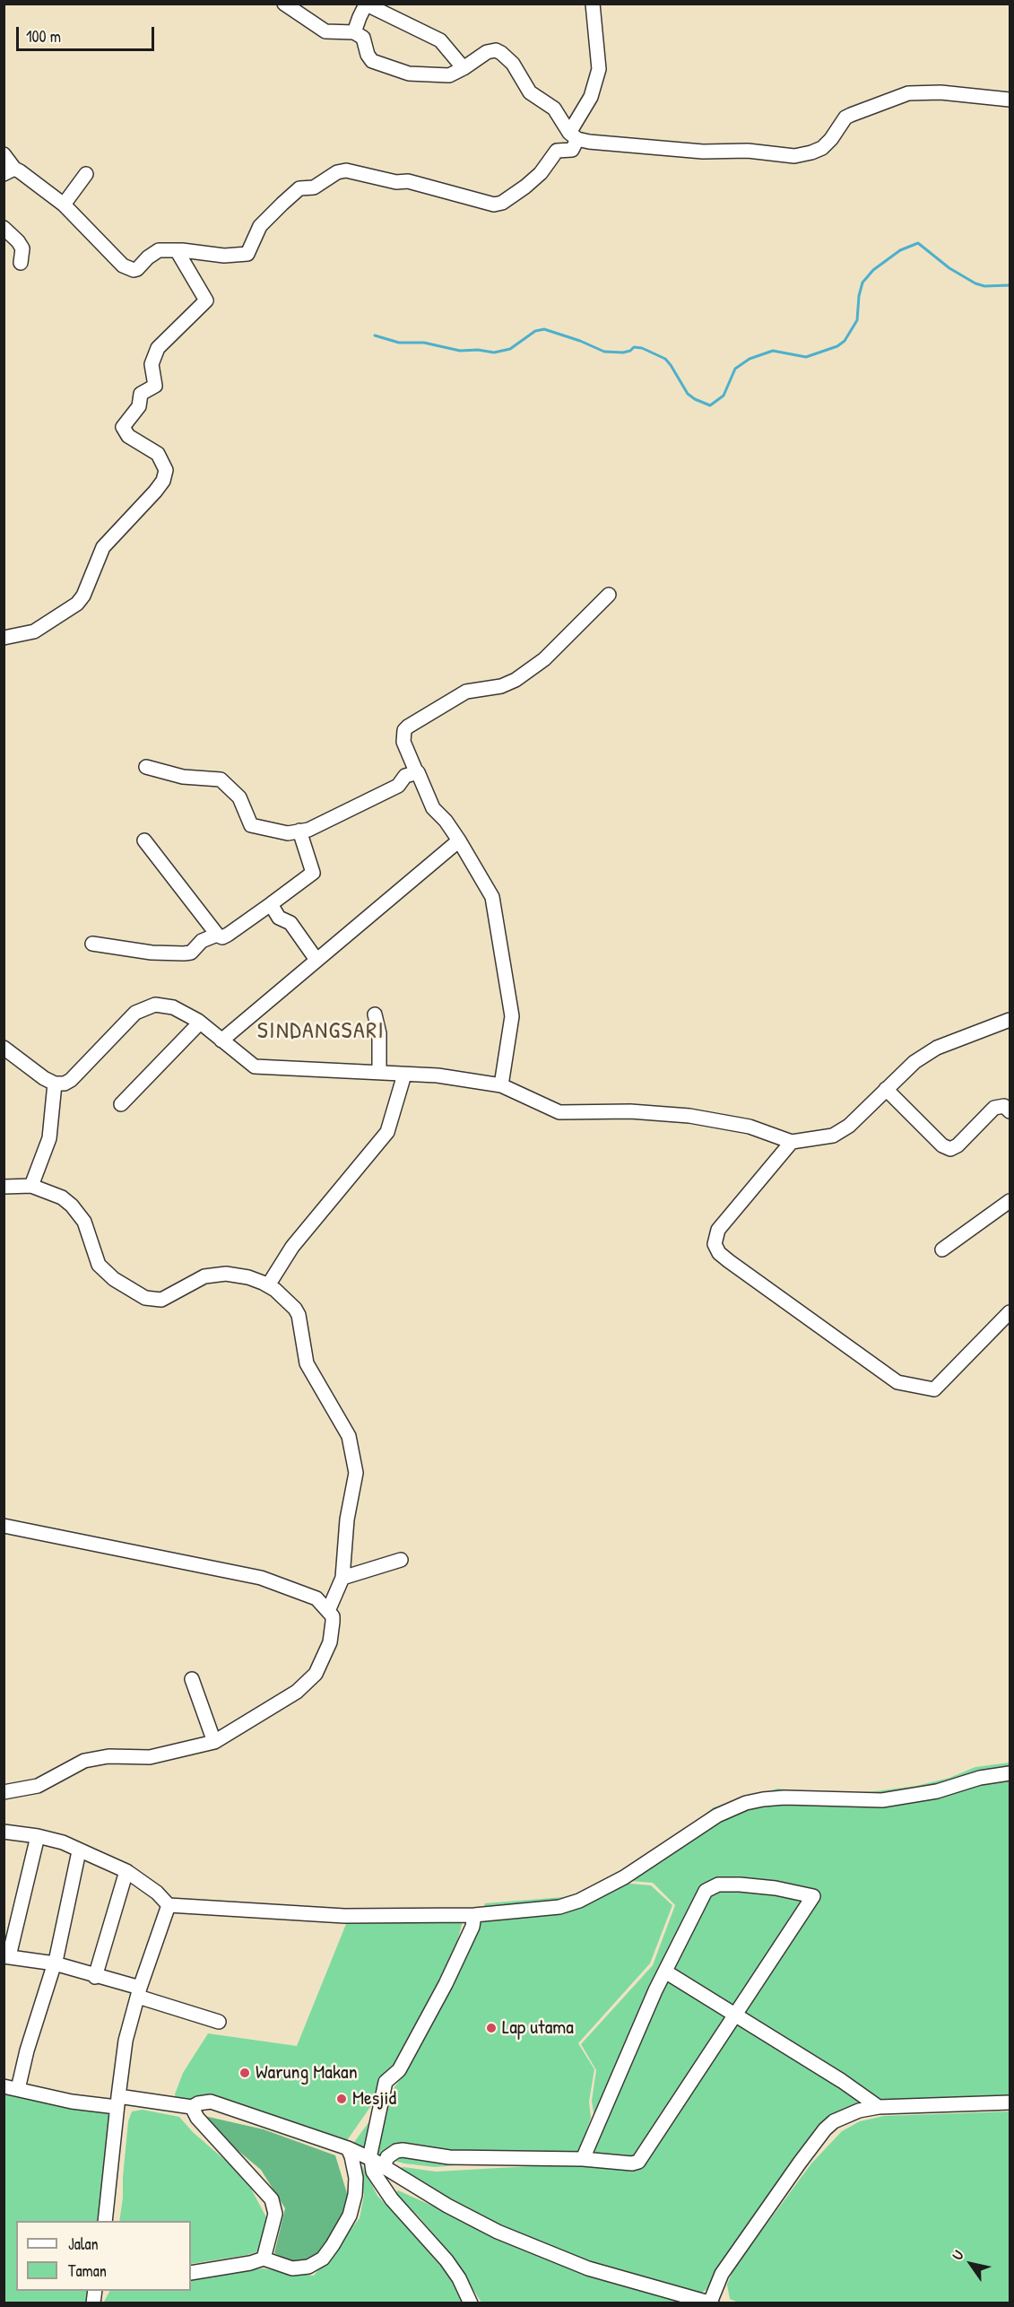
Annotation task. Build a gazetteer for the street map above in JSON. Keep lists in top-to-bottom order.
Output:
{
  "districts": ["SINDANGSARI"],
  "places": ["Lap utama", "Warung Makan", "Mesjid"],
  "legend": ["Jalan", "Taman"],
  "scale_bar": "100 m",
  "north": "top left"
}
